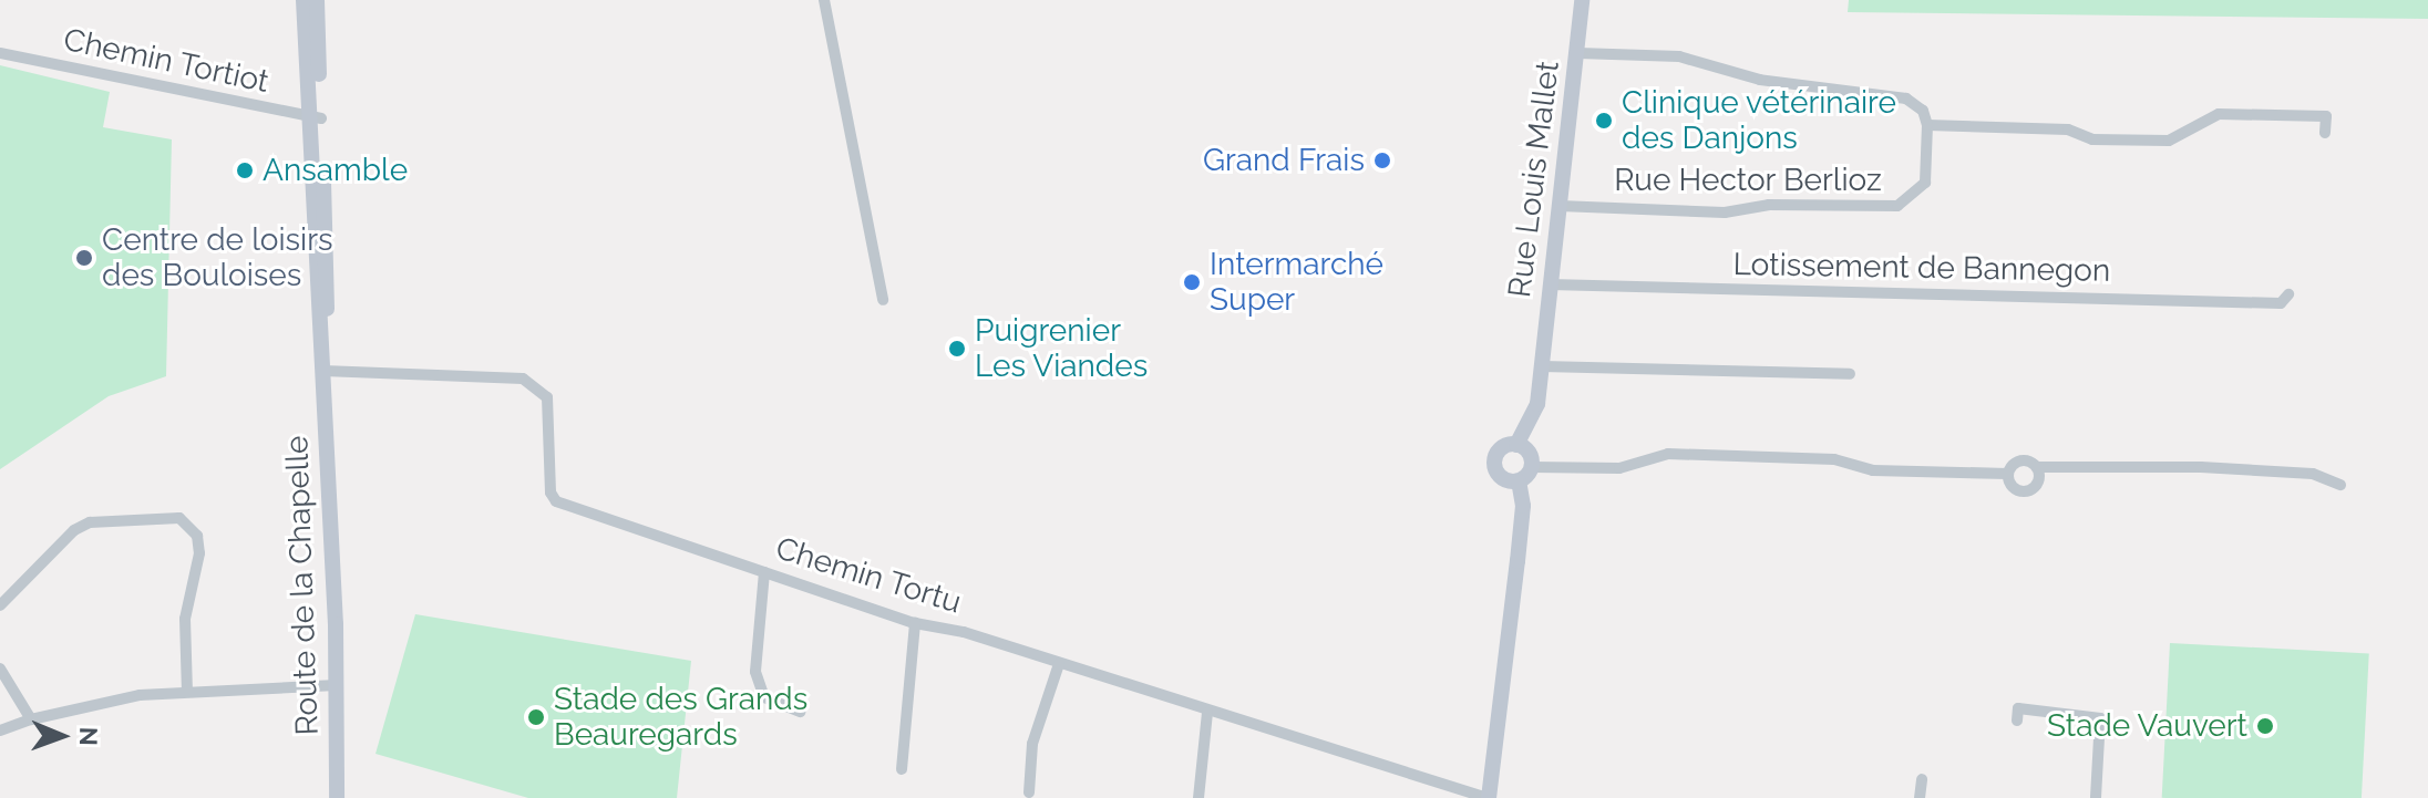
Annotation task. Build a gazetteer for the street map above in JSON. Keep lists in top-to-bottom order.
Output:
{
  "streets": {
    "main road": ["Rue Louis Mallet", "Route de la Chapelle"],
    "street": [
      "Chemin Tortiot",
      "Rue Hector Berlioz",
      "Lotissement de Bannegon",
      "Chemin Tortu"
    ]
  },
  "crossings": [
    ["Chemin Tortiot", "Route de la Chapelle"],
    ["Rue Louis Mallet", "Rue Hector Berlioz"],
    ["Rue Louis Mallet", "Lotissement de Bannegon"],
    ["Chemin Tortu", "Route de la Chapelle"]
  ],
  "places": [
    "Clinique vétérinaire des Danjons",
    "Grand Frais",
    "Ansamble",
    "Centre de loisirs des Bouloises",
    "Intermarché Super",
    "Puigrenier Les Viandes",
    "Stade des Grands Beauregards",
    "Stade Vauvert"
  ],
  "north": "right"
}
